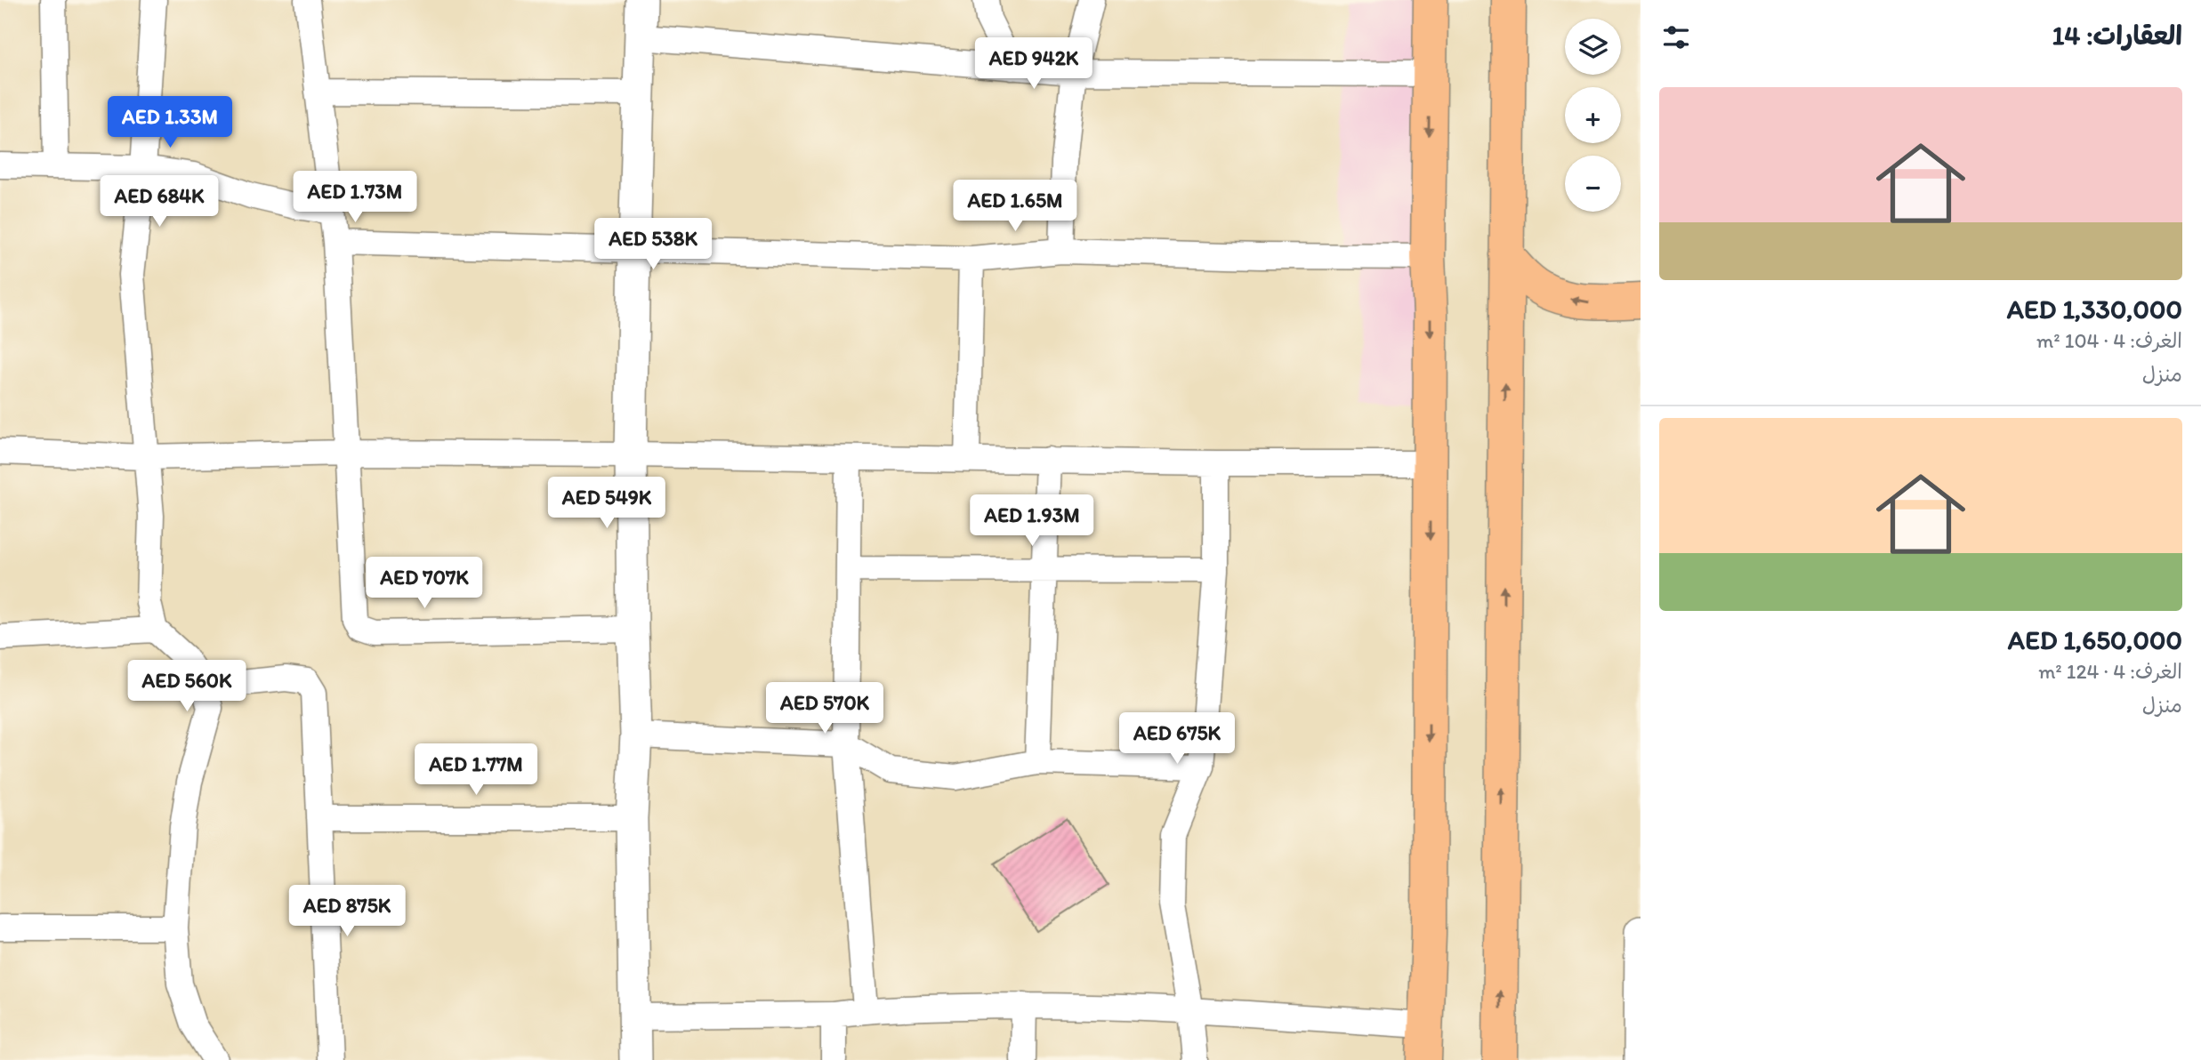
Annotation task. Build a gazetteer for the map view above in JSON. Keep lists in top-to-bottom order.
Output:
{
  "page": {
    "heading": "العقارات: 14",
    "map_buttons": ["+", "−"],
    "price": [
      "AED 942K",
      "AED 1.33M",
      "AED 1.73M",
      "AED 684K",
      "AED 1.65M",
      "AED 538K",
      "AED 549K",
      "AED 1.93M",
      "AED 707K",
      "AED 560K",
      "AED 570K",
      "AED 675K",
      "AED 1.77M",
      "AED 875K"
    ],
    "list": [
      {
        "name": "AED 1,330,000",
        "note": "الغرف: 4 · 104 m² · منزل"
      },
      {
        "name": "AED 1,650,000",
        "note": "الغرف: 4 · 124 m² · منزل"
      }
    ]
  }
}
